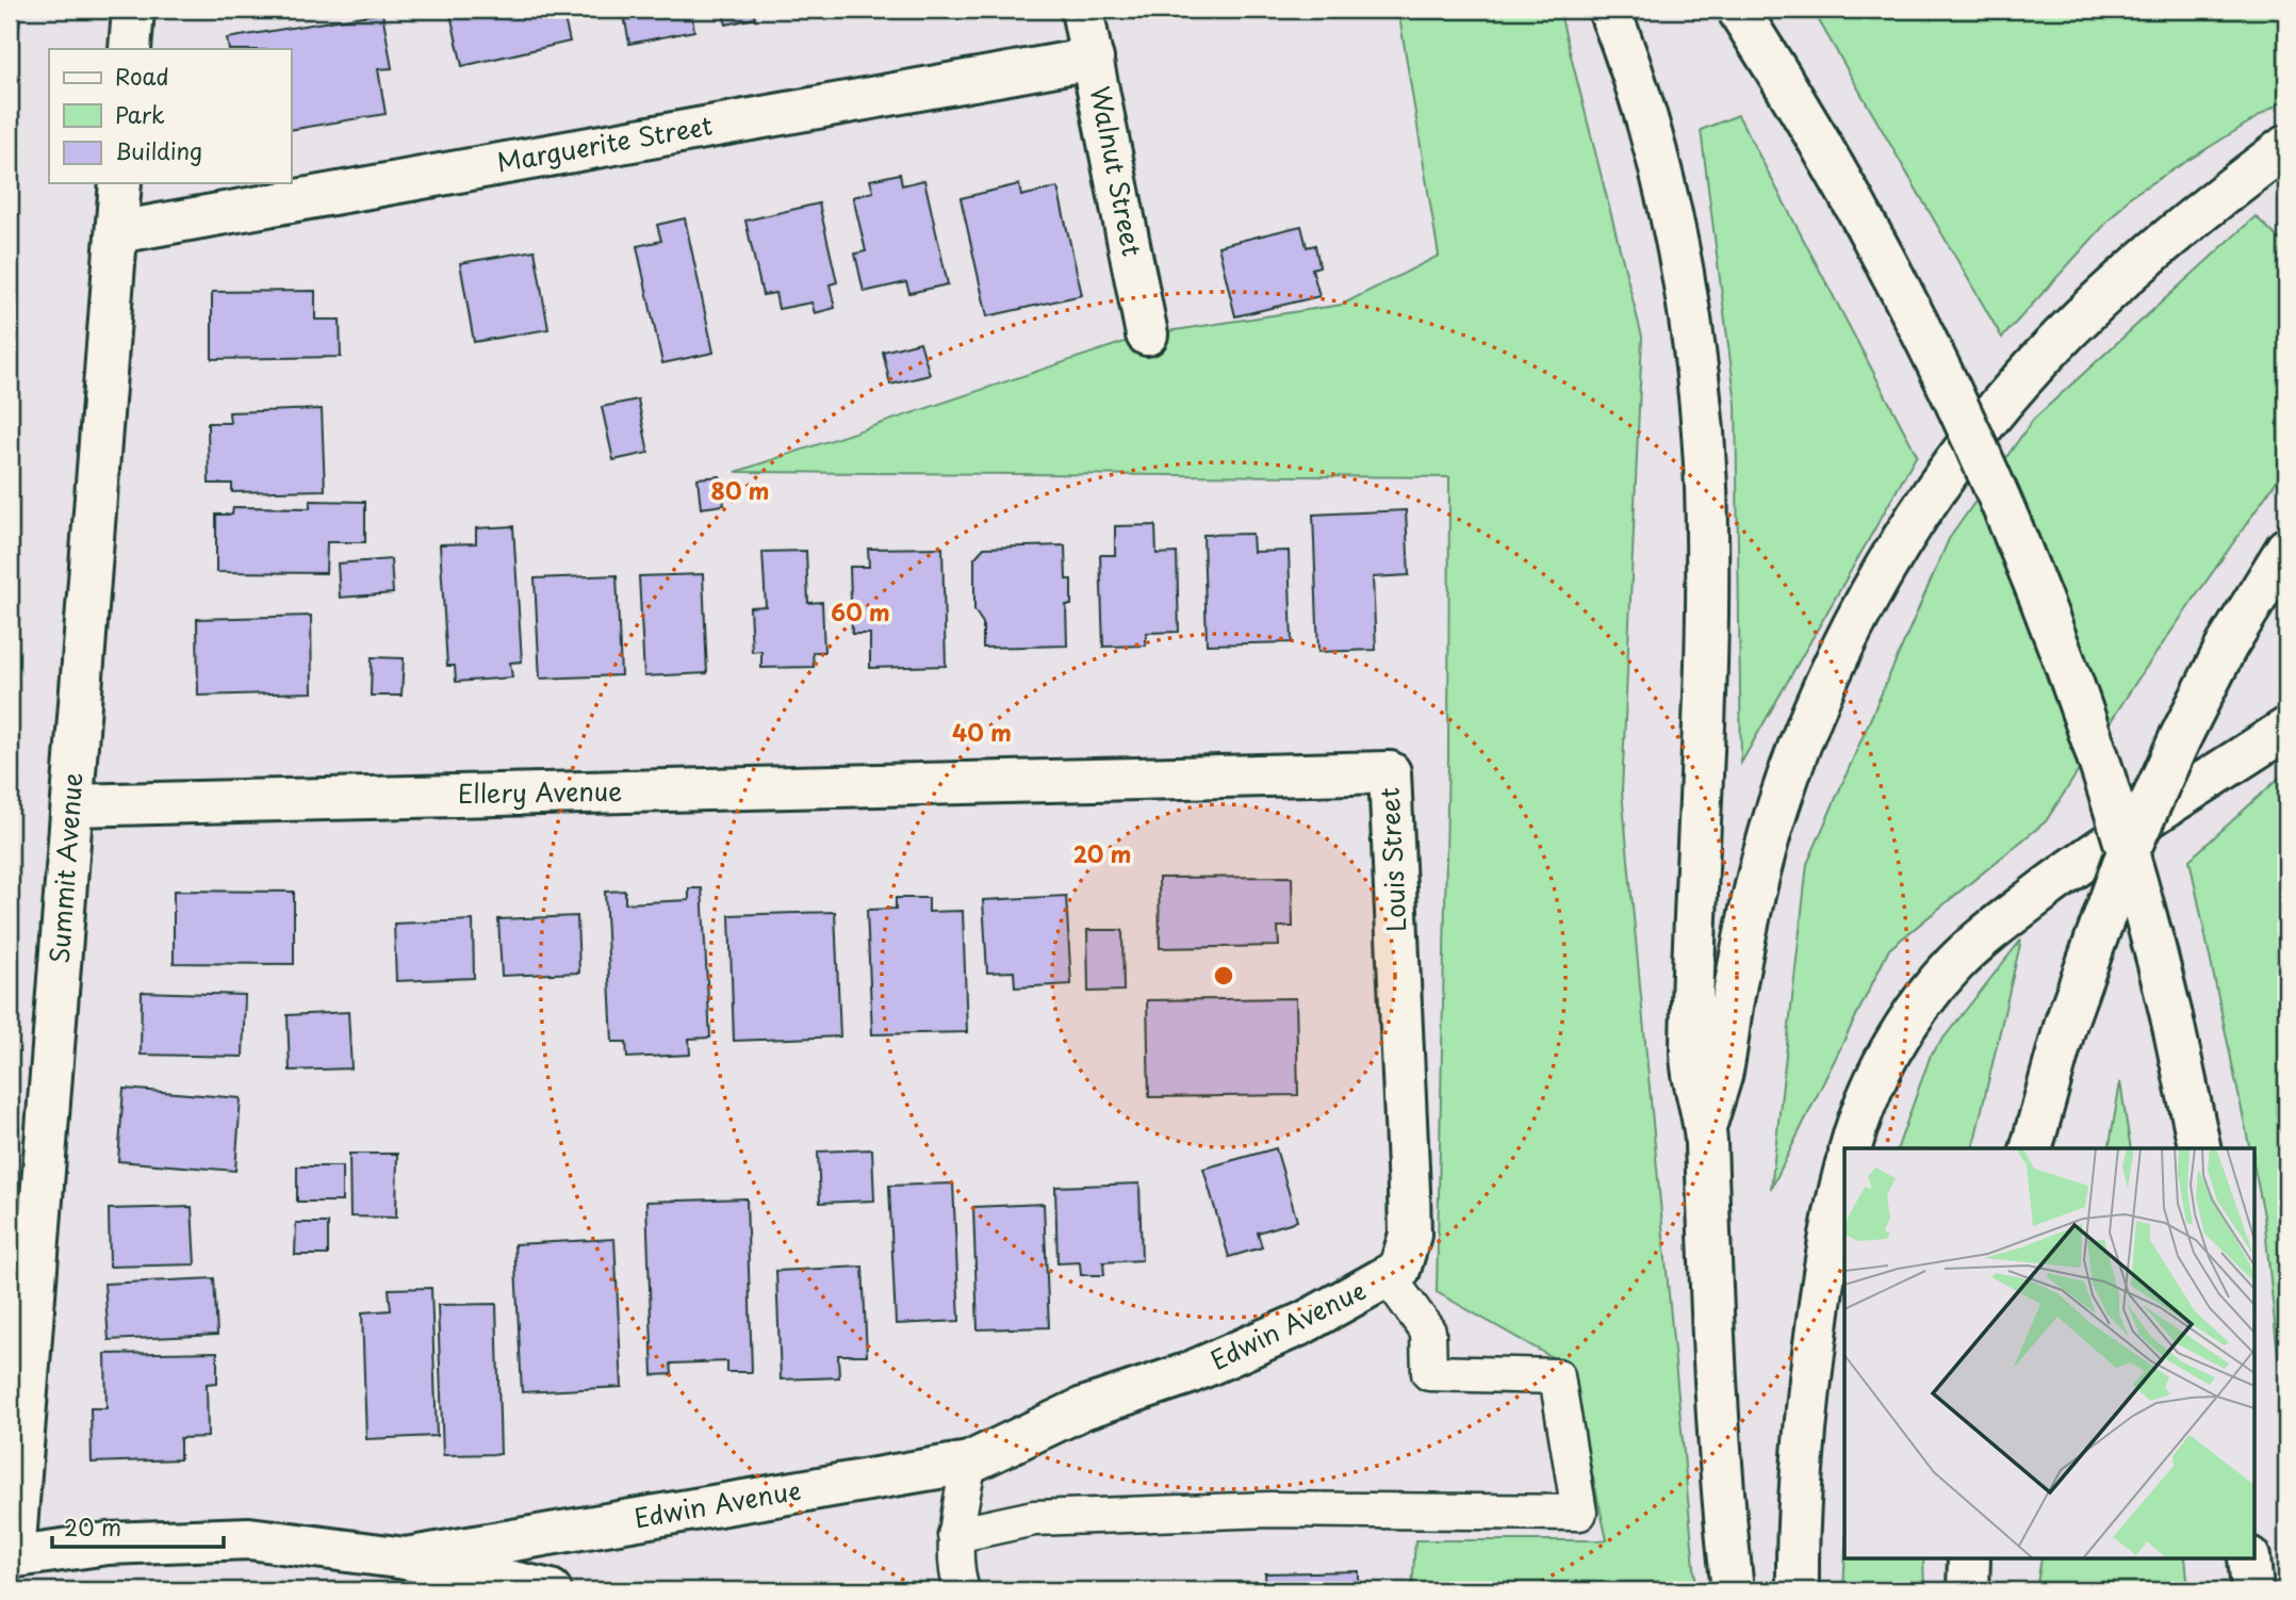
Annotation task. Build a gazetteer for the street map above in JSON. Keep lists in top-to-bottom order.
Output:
{
  "streets": {
    "main road": [
      "Marguerite Street",
      "Walnut Street",
      "Ellery Avenue",
      "Louis Street",
      "Summit Avenue",
      "Edwin Avenue"
    ]
  },
  "crossings": [
    ["Marguerite Street", "Walnut Street"],
    ["Marguerite Street", "Summit Avenue"],
    ["Ellery Avenue", "Louis Street"],
    ["Ellery Avenue", "Summit Avenue"],
    ["Louis Street", "Edwin Avenue"],
    ["Summit Avenue", "Edwin Avenue"]
  ],
  "legend": ["Road", "Park", "Building"],
  "scale_bar": "20 m",
  "rings": [
    "80 m",
    "60 m",
    "40 m",
    "20 m"
  ]
}
